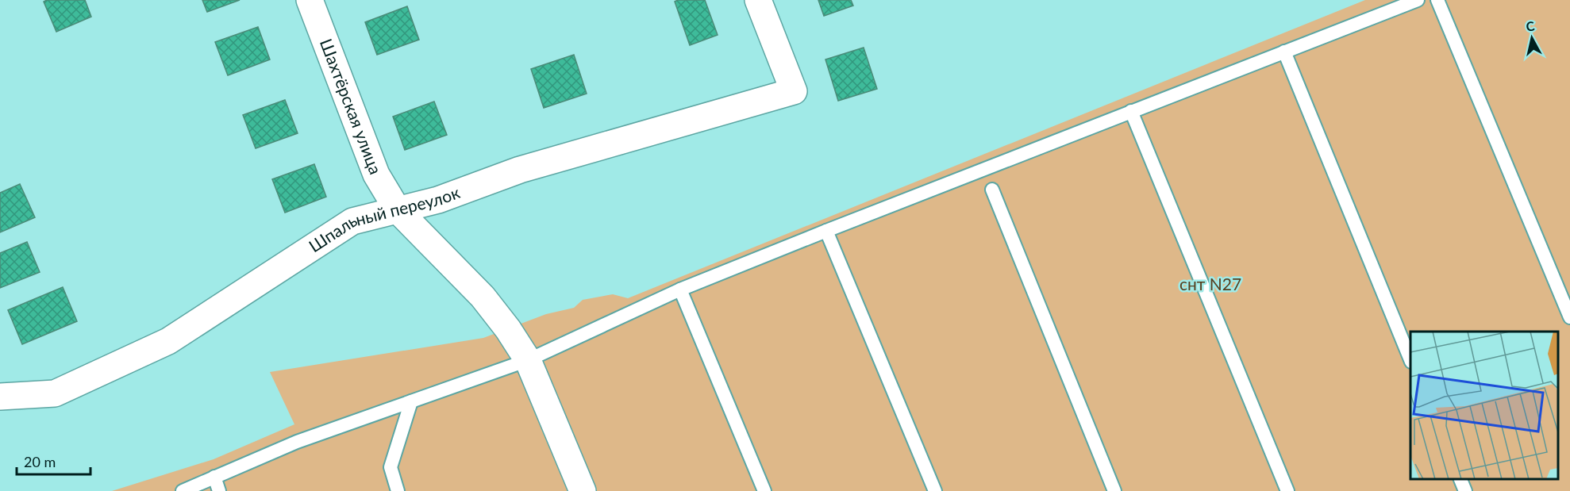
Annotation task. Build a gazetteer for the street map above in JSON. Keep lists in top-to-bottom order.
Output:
{
  "streets": {
    "street": ["Шахтёрская улица", "Шпальный переулок"]
  },
  "crossings": [
    ["Шахтёрская улица", "Шпальный переулок"]
  ],
  "parks": ["снт N27"],
  "scale_bar": "20 m",
  "north": "top"
}
